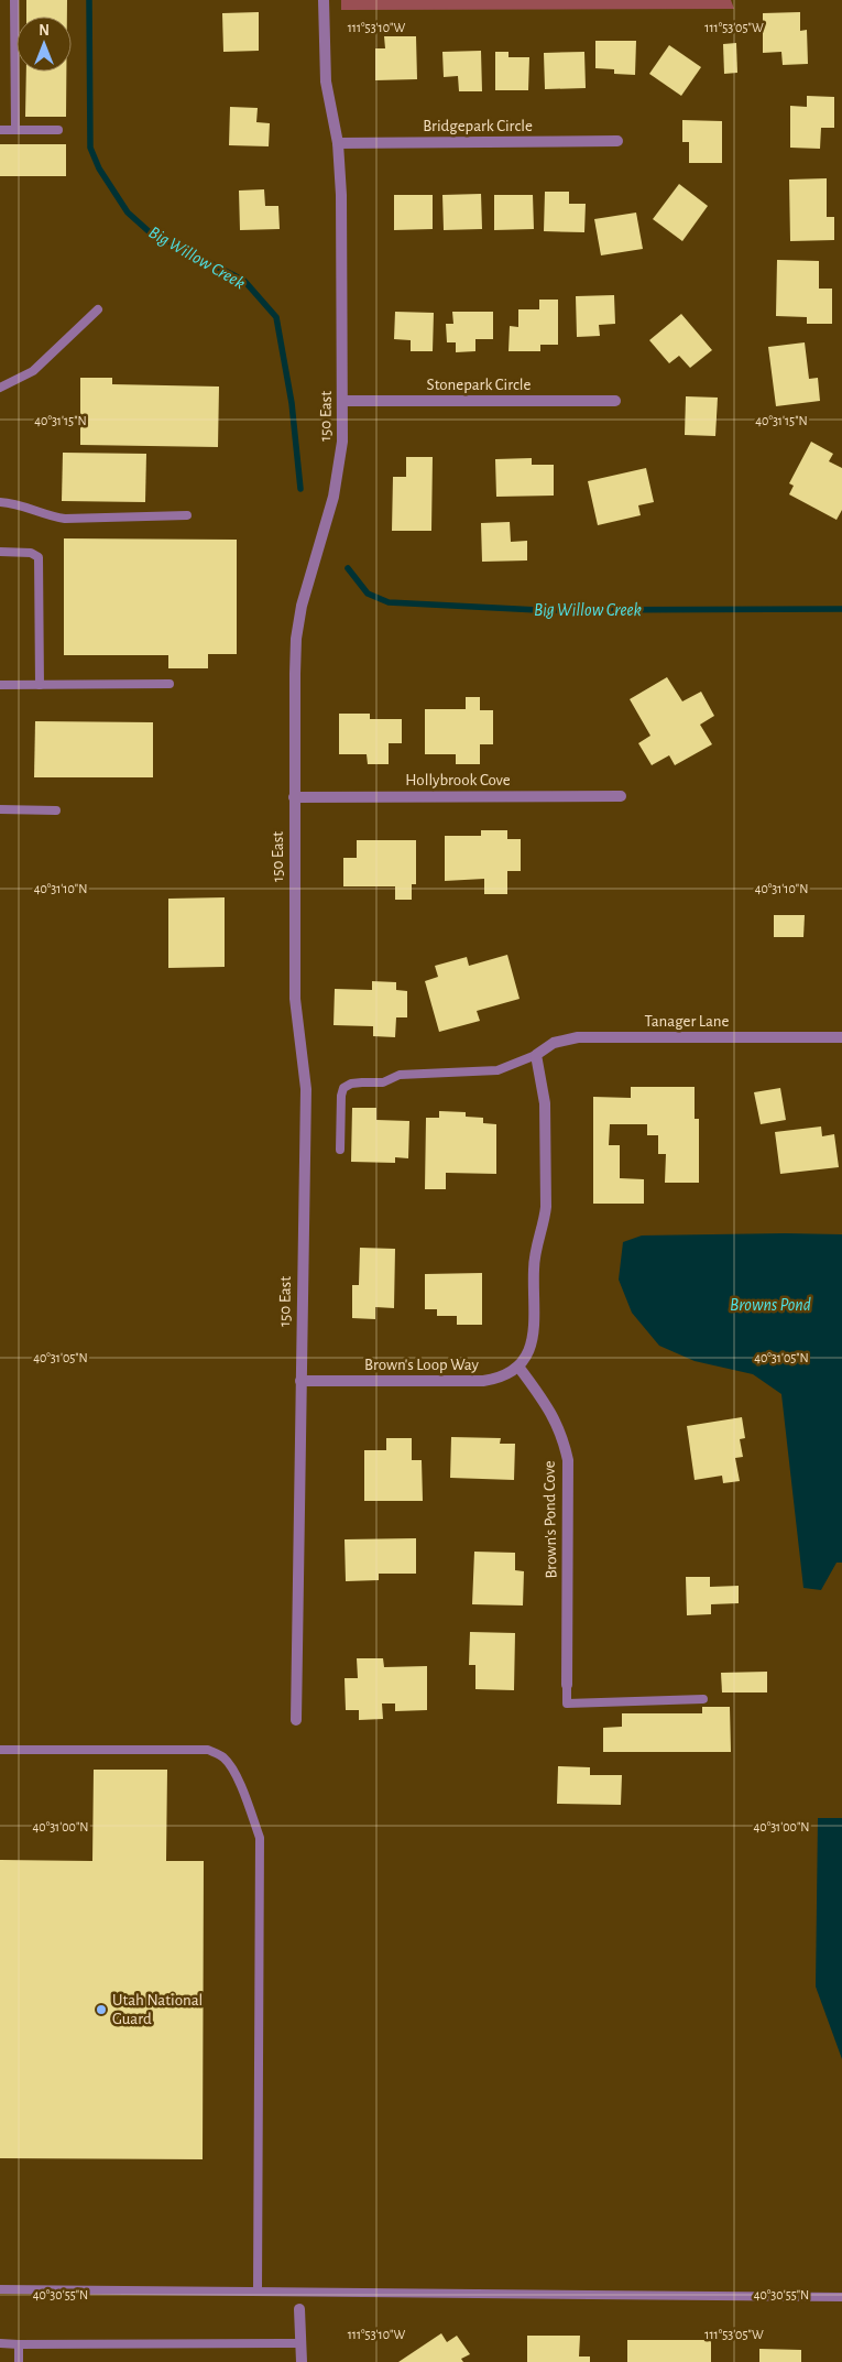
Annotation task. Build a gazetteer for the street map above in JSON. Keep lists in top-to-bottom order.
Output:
{
  "streets": {
    "street": [
      "Bridgepark Circle",
      "Stonepark Circle",
      "150 East",
      "Hollybrook Cove",
      "Tanager Lane",
      "Brown's Loop Way",
      "Brown's Pond Cove"
    ]
  },
  "crossings": [
    ["Bridgepark Circle", "150 East"],
    ["Stonepark Circle", "150 East"],
    ["150 East", "Hollybrook Cove"],
    ["150 East", "Brown's Loop Way"],
    ["Brown's Loop Way", "Brown's Pond Cove"]
  ],
  "water": ["Big Willow Creek", "Browns Pond"],
  "places": ["Utah National Guard"],
  "north": "top",
  "coordinates": [
    "111°53'10\"W",
    "111°53'05\"W",
    "40°31'15\"N",
    "40°31'10\"N",
    "40°31'05\"N",
    "40°31'00\"N",
    "40°30'55\"N"
  ]
}
